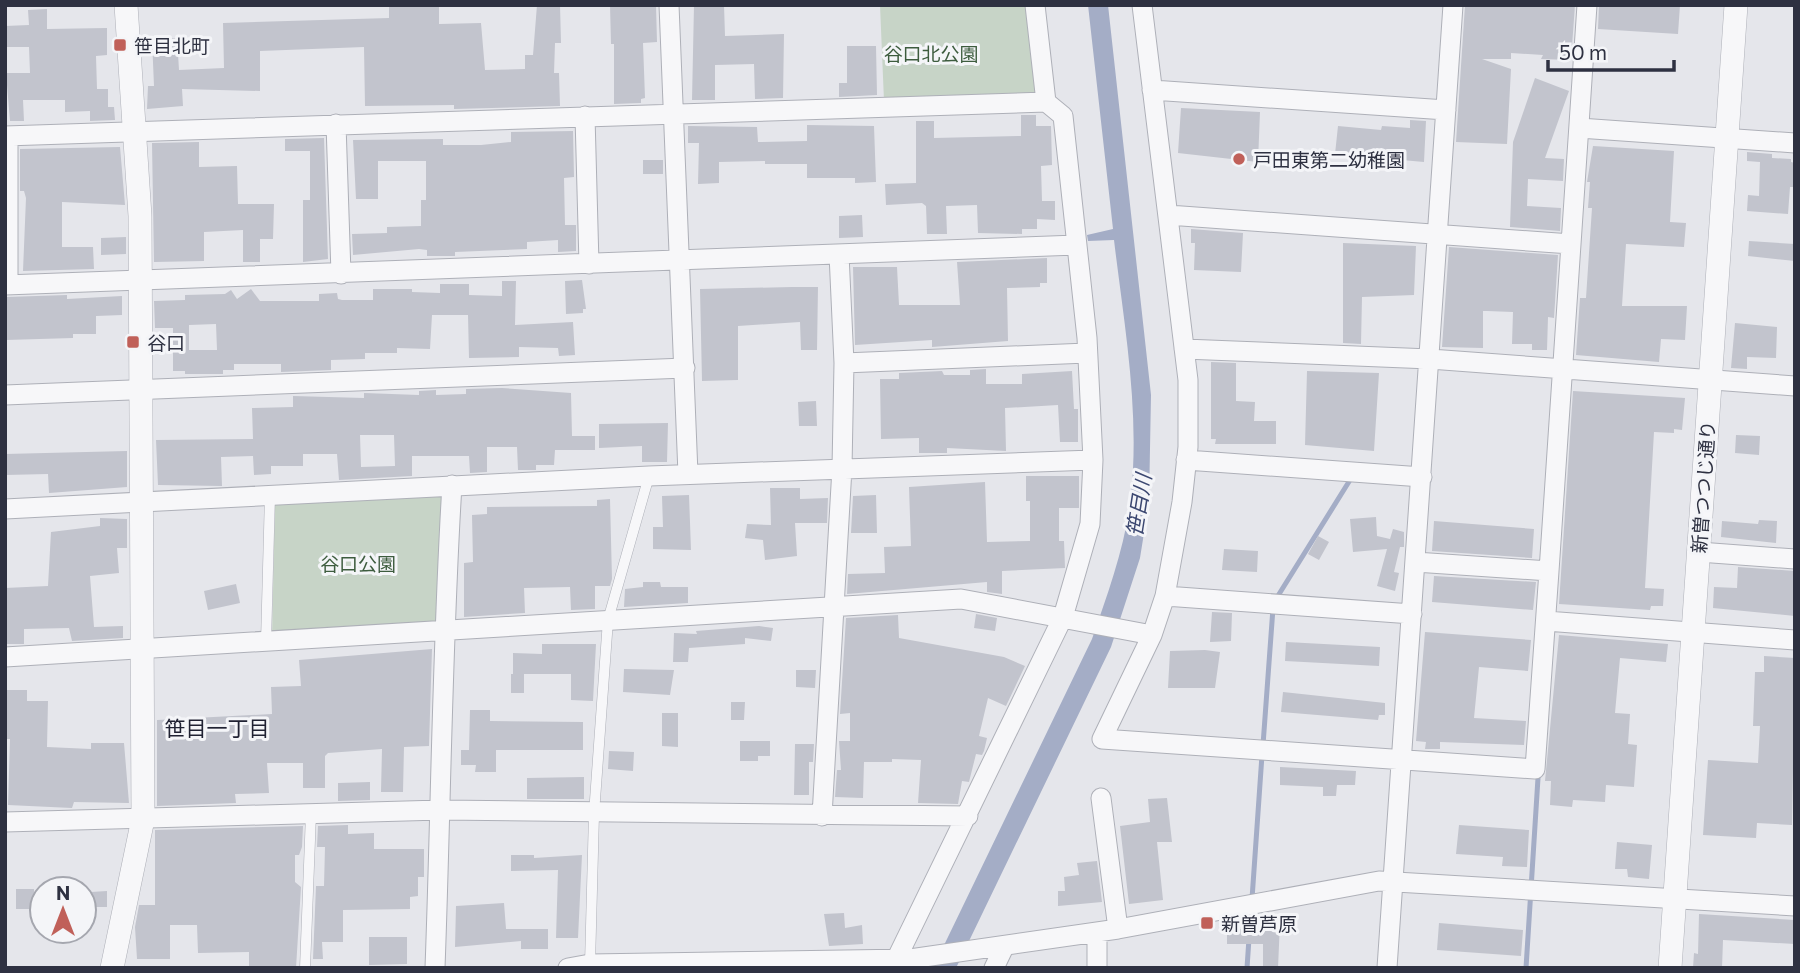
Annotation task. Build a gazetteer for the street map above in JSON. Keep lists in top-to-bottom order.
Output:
{
  "streets": {
    "street": ["新曽つつじ通り"]
  },
  "districts": ["笹目一丁目"],
  "water": ["笹目川"],
  "parks": ["谷口北公園", "谷口公園"],
  "places": {
    "transit": ["笹目北町", "谷口", "新曽芦原"],
    "other": ["戸田東第二幼稚園"]
  },
  "scale_bar": "50 m",
  "north": "top"
}
